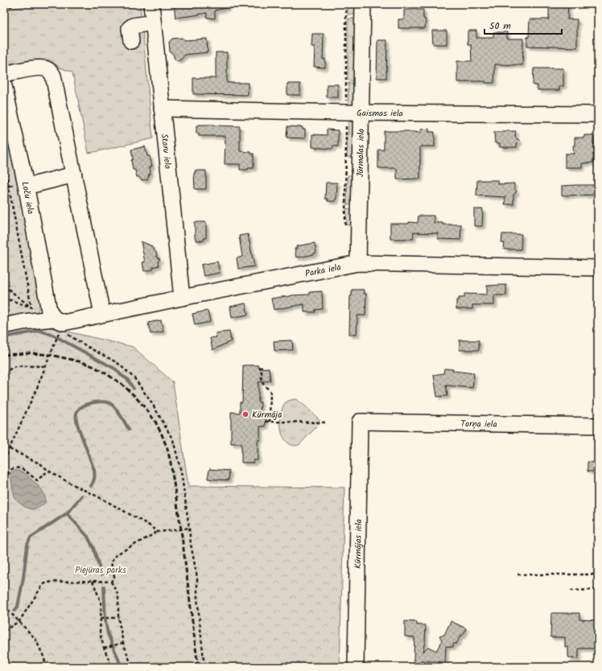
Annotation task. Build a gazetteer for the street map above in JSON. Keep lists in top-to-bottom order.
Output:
{
  "streets": {
    "street": [
      "Gaismas iela",
      "Staru iela",
      "Jūrmalas iela",
      "Loču iela",
      "Parka iela",
      "Torņa iela",
      "Kūrmājas iela"
    ]
  },
  "crossings": [
    ["Gaismas iela", "Staru iela"],
    ["Gaismas iela", "Jūrmalas iela"],
    ["Staru iela", "Parka iela"],
    ["Jūrmalas iela", "Parka iela"],
    ["Loču iela", "Parka iela"],
    ["Torņa iela", "Kūrmājas iela"]
  ],
  "parks": ["Piejūras parks"],
  "places": ["Kūrmāja"],
  "scale_bar": "50 m"
}
